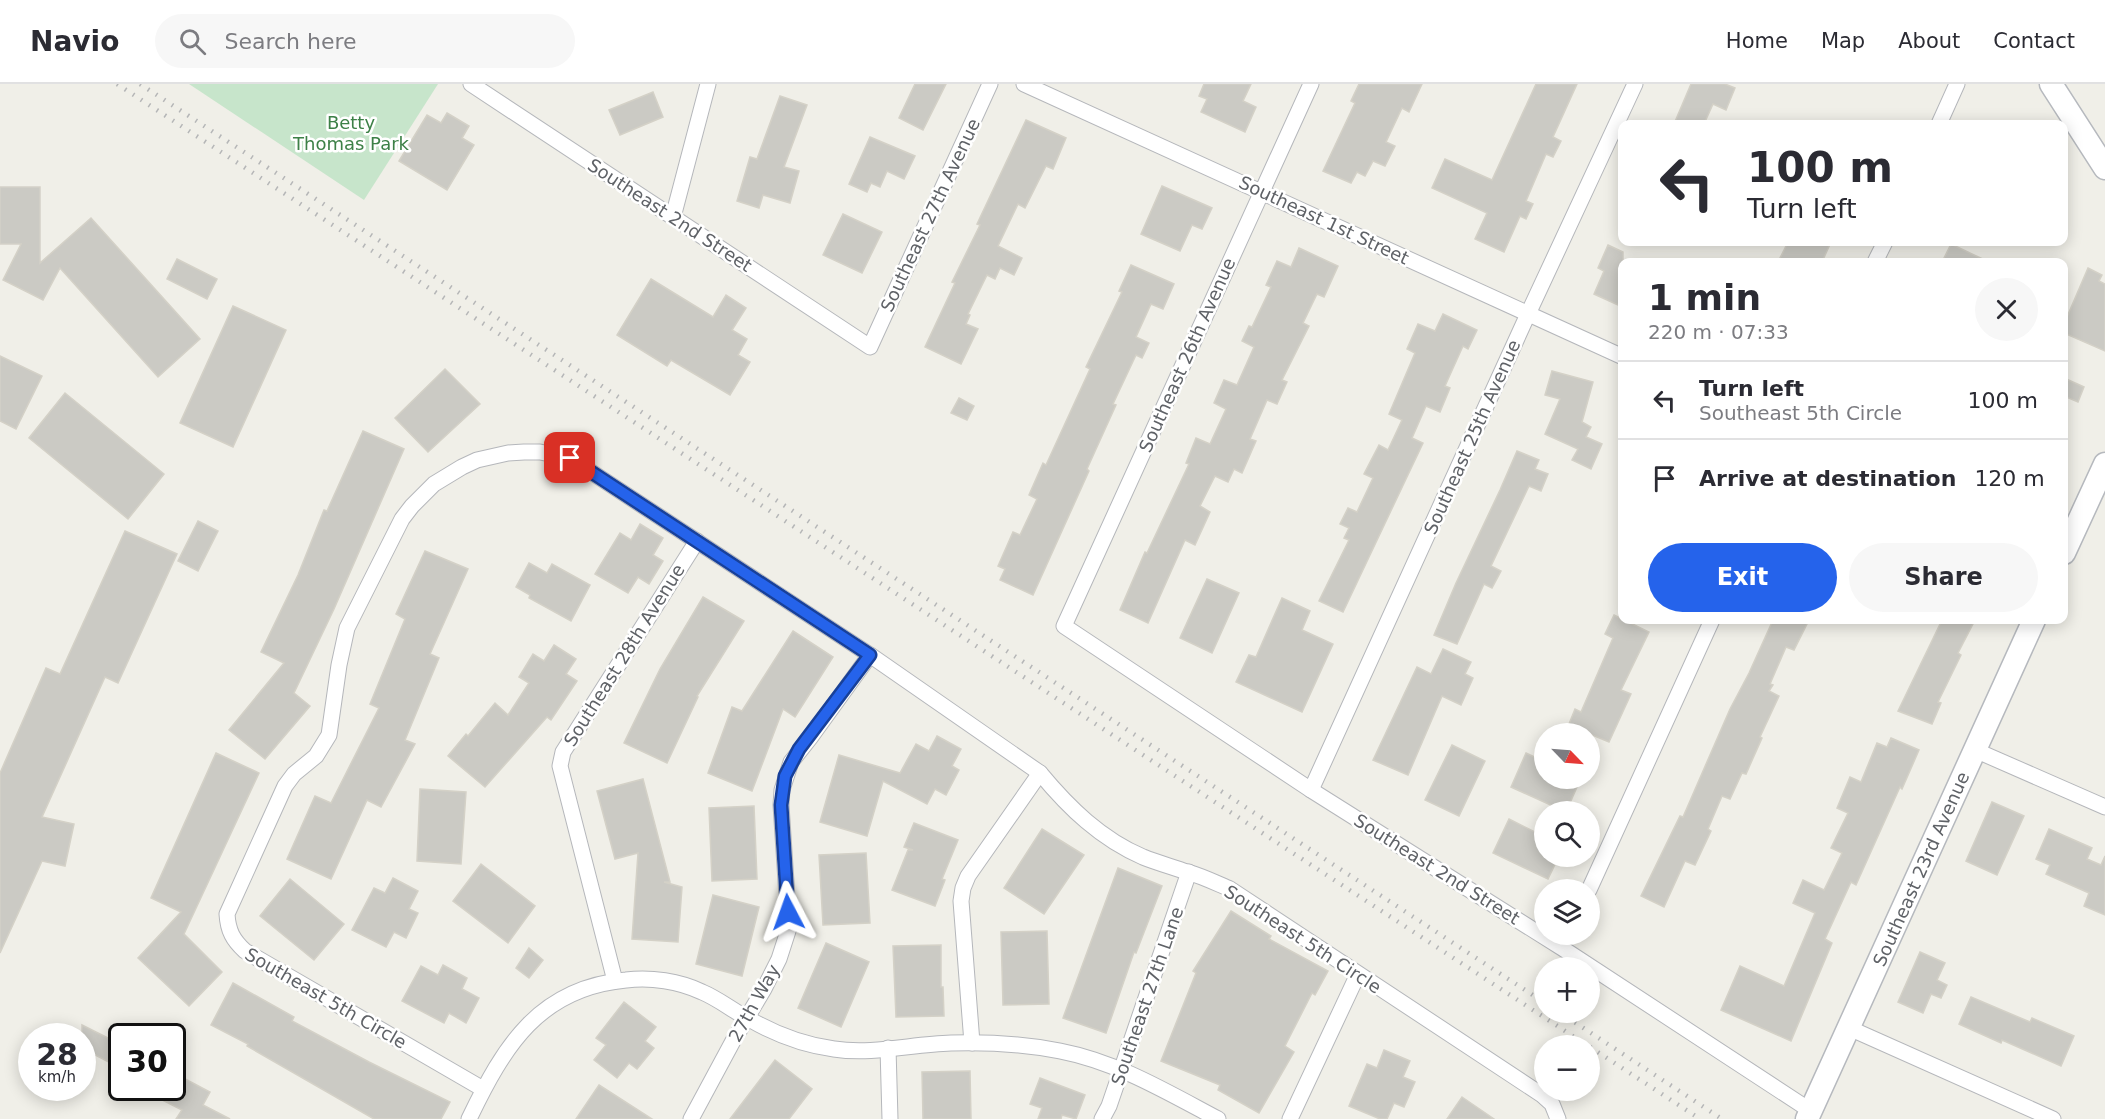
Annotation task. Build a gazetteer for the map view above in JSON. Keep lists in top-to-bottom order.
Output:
{
  "streets": {
    "street": [
      "Southeast 2nd Street",
      "Southeast 27th Avenue",
      "Southeast 1st Street",
      "Southeast 26th Avenue",
      "Southeast 25th Avenue",
      "Southeast 28th Avenue",
      "Southeast 23rd Avenue",
      "Southeast 5th Circle",
      "Southeast 27th Lane",
      "27th Way"
    ]
  },
  "crossings": [
    ["Southeast 2nd Street", "Southeast 27th Avenue"],
    ["Southeast 2nd Street", "Southeast 26th Avenue"],
    ["Southeast 2nd Street", "Southeast 25th Avenue"],
    ["Southeast 2nd Street", "Southeast 23rd Avenue"],
    ["Southeast 1st Street", "Southeast 26th Avenue"],
    ["Southeast 1st Street", "Southeast 25th Avenue"],
    ["Southeast 28th Avenue", "Southeast 5th Circle"],
    ["Southeast 5th Circle", "Southeast 27th Lane"],
    ["Southeast 5th Circle", "27th Way"]
  ],
  "parks": ["Betty Thomas Park"],
  "north": "bottom right",
  "page": {
    "header": "Navio",
    "search": "Search here",
    "nav": [
      "Home",
      "Map",
      "About",
      "Contact"
    ],
    "turn": ["100 m", "Turn left"],
    "heading": ["1 min", "220 m · 07:33"],
    "list": [
      {
        "name": "Turn left",
        "note": "Southeast 5th Circle",
        "value": "100 m"
      },
      {
        "name": "Arrive at destination",
        "value": "120 m"
      }
    ],
    "buttons": ["Exit", "Share"],
    "map_buttons": ["+", "−"],
    "speed": "28 km/h",
    "limit": "30"
  }
}
